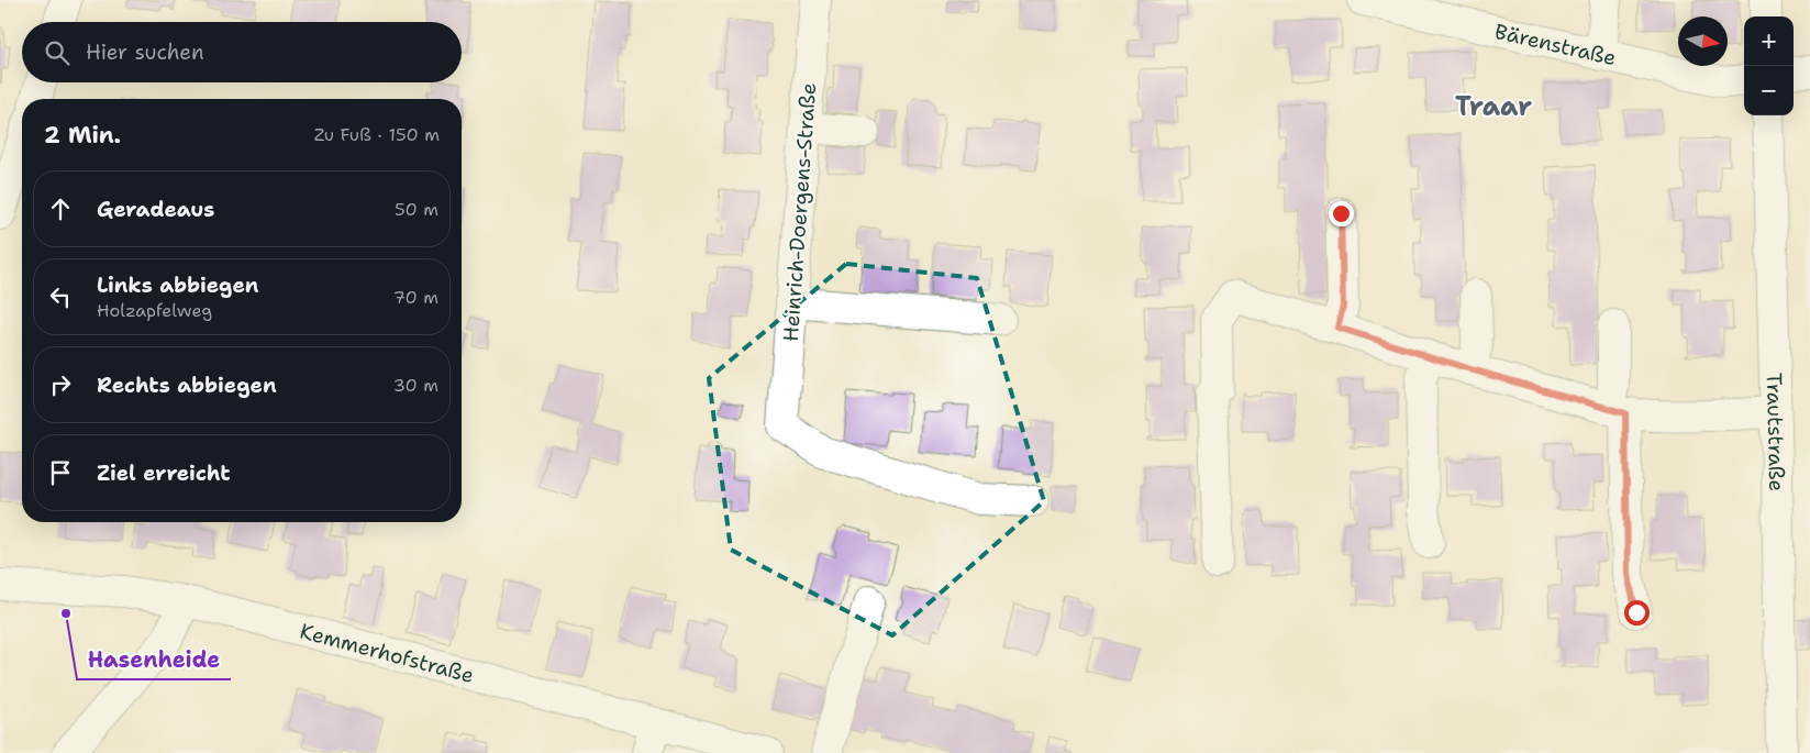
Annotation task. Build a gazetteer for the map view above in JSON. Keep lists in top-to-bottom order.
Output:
{
  "streets": {
    "street": [
      "Bärenstraße",
      "Heinrich-Doergens-Straße",
      "Trautstraße",
      "Kemmerhofstraße"
    ]
  },
  "districts": ["Traar"],
  "places": ["Hasenheide"],
  "north": "right",
  "page": {
    "map_buttons": ["+", "−"],
    "search": "Hier suchen",
    "heading": ["2 Min.", "Zu Fuß · 150 m"],
    "list": [
      ["Geradeaus", "50 m"],
      ["Links abbiegen", "Holzapfelweg", "70 m"],
      ["Rechts abbiegen", "30 m"],
      "Ziel erreicht"
    ]
  }
}
